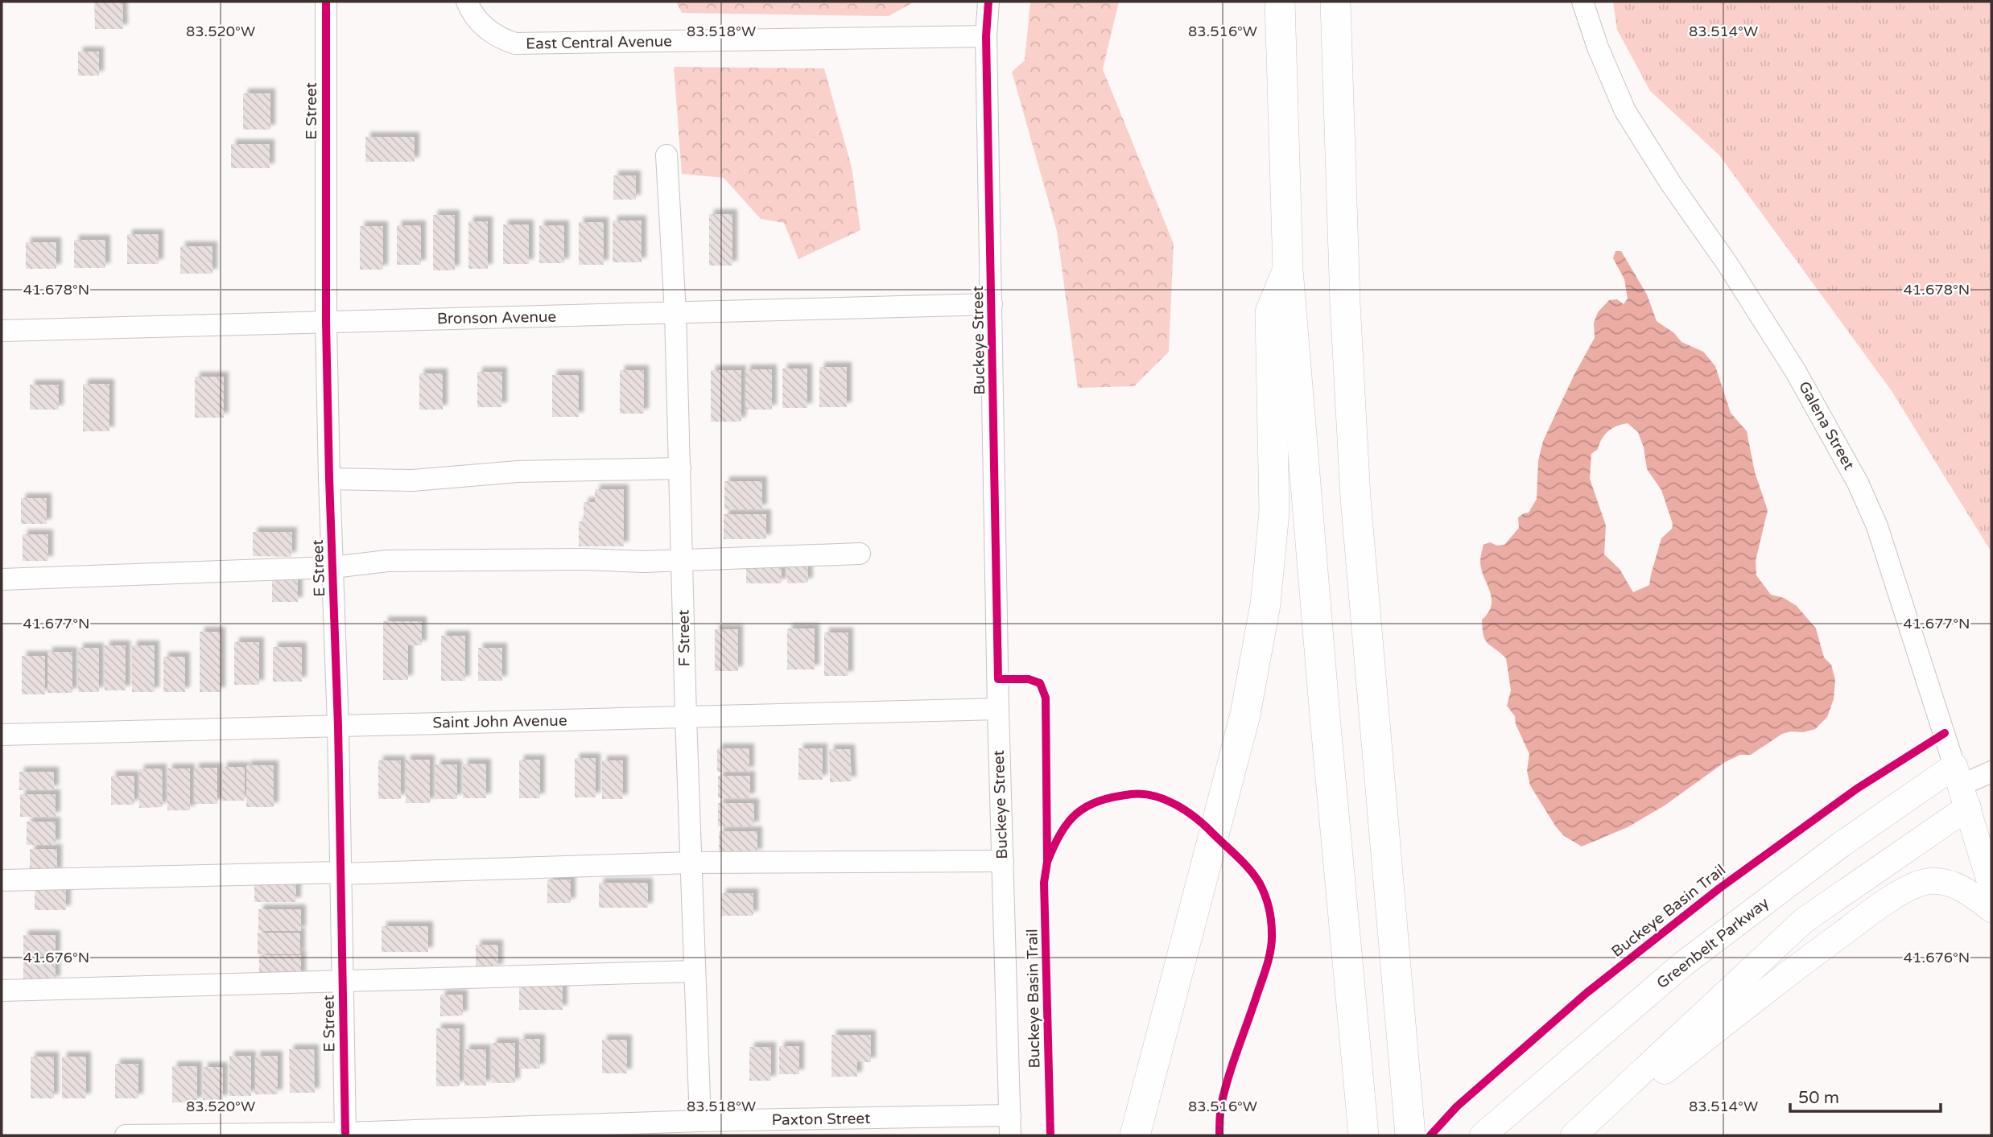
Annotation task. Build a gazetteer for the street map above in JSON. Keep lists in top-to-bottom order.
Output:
{
  "streets": {
    "main road": ["Galena Street", "Greenbelt Parkway"],
    "street": [
      "East Central Avenue",
      "E Street",
      "Bronson Avenue",
      "Buckeye Street",
      "F Street",
      "Saint John Avenue",
      "Paxton Street"
    ],
    "cycle path": ["Buckeye Basin Trail"]
  },
  "crossings": [
    ["East Central Avenue", "Buckeye Street"],
    ["E Street", "Bronson Avenue"],
    ["E Street", "Saint John Avenue"],
    ["E Street", "Paxton Street"],
    ["Bronson Avenue", "Buckeye Street"],
    ["Bronson Avenue", "F Street"],
    ["Buckeye Street", "Saint John Avenue"],
    ["Buckeye Street", "Paxton Street"],
    ["Galena Street", "Greenbelt Parkway"],
    ["F Street", "Saint John Avenue"],
    ["F Street", "Paxton Street"]
  ],
  "scale_bar": "50 m",
  "coordinates": [
    "83.520°W",
    "83.518°W",
    "83.516°W",
    "83.514°W",
    "41.678°N",
    "41.677°N",
    "41.676°N"
  ]
}
